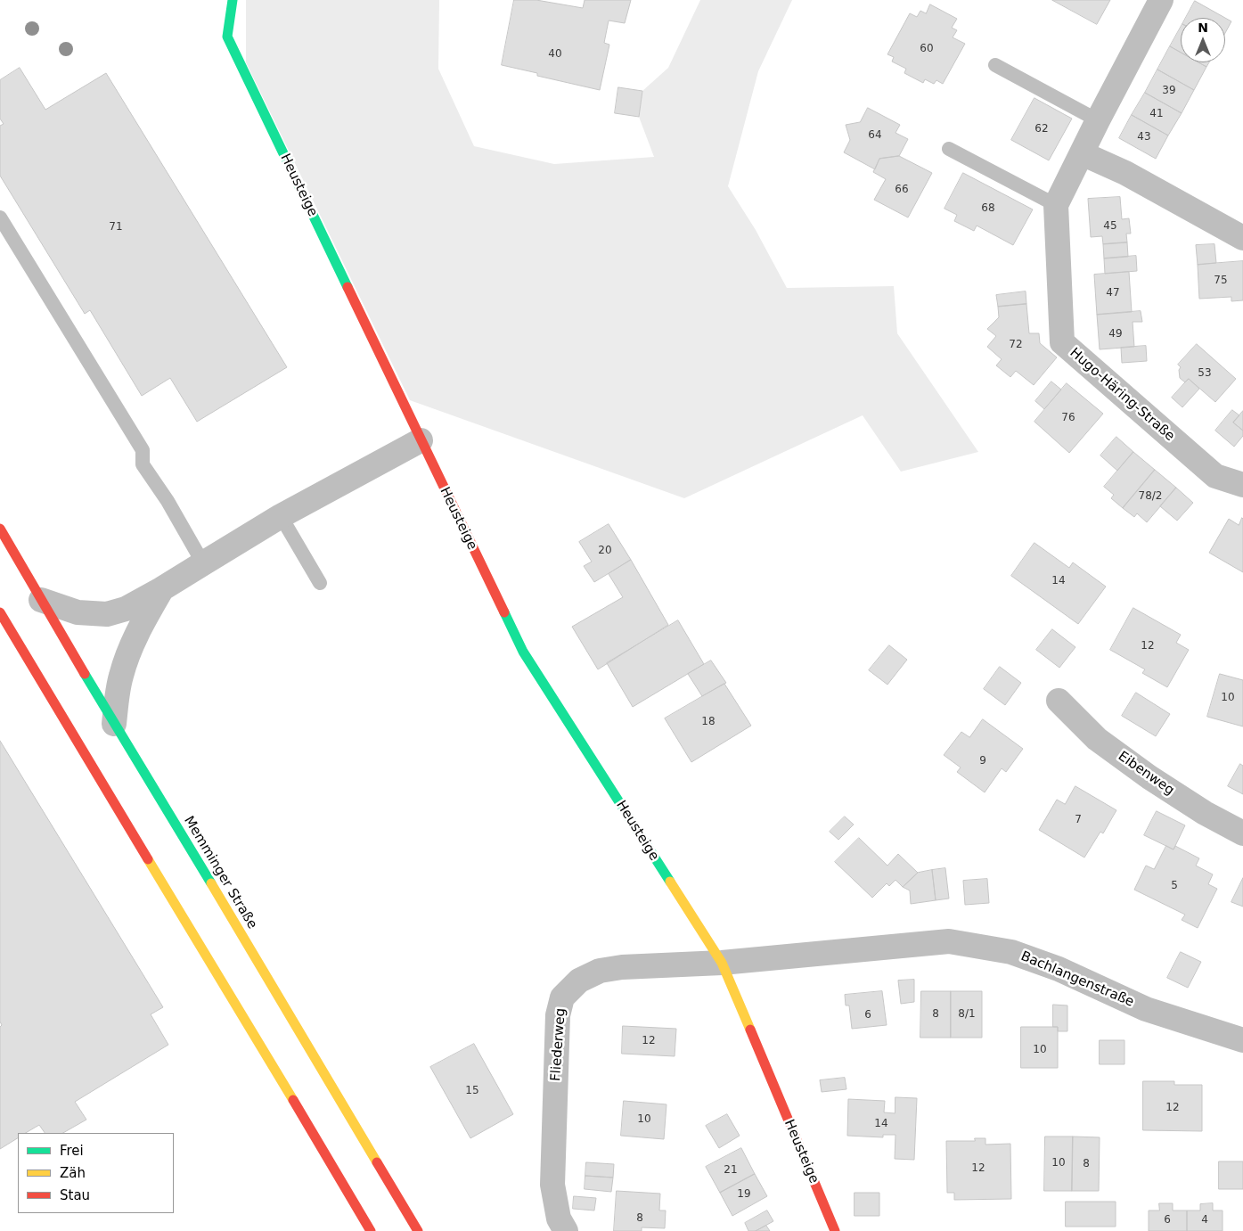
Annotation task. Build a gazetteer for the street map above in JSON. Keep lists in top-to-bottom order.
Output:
{
  "streets": {
    "main road": ["Heusteige", "Memminger Straße"],
    "street": [
      "Hugo-Häring-Straße",
      "Eibenweg",
      "Bachlangenstraße",
      "Fliederweg"
    ]
  },
  "crossings": [
    ["Heusteige", "Bachlangenstraße"],
    ["Heusteige", "Fliederweg"],
    ["Bachlangenstraße", "Fliederweg"]
  ],
  "house_numbers": [
    "60",
    "40",
    "39",
    "41",
    "62",
    "64",
    "43",
    "66",
    "68",
    "45",
    "71",
    "75",
    "47",
    "49",
    "72",
    "53",
    "76",
    "78/2",
    "20",
    "14",
    "12",
    "10",
    "18",
    "9",
    "7",
    "5",
    "8",
    "8/1",
    "6",
    "12",
    "10",
    "15",
    "12",
    "10",
    "14",
    "10",
    "8",
    "12",
    "21",
    "19",
    "8",
    "6",
    "4"
  ],
  "legend": ["Frei", "Zäh", "Stau"],
  "north": "top"
}
